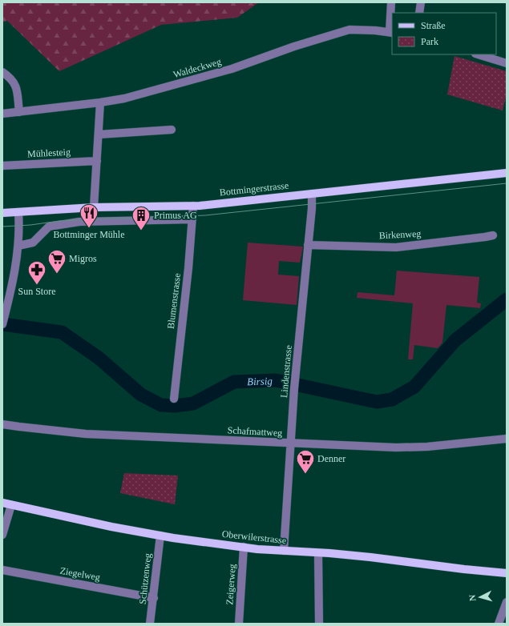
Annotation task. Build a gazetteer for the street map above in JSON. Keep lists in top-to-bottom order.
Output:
{
  "streets": {
    "main road": ["Bottmingerstrasse", "Oberwilerstrasse"],
    "street": [
      "Waldeckweg",
      "Mühlesteig",
      "Birkenweg",
      "Blumenstrasse",
      "Lindenstrasse",
      "Schafmattweg",
      "Ziegelweg",
      "Schützenweg",
      "Zeigerweg"
    ]
  },
  "crossings": [
    ["Bottmingerstrasse", "Blumenstrasse"],
    ["Bottmingerstrasse", "Lindenstrasse"],
    ["Birkenweg", "Lindenstrasse"],
    ["Lindenstrasse", "Schafmattweg"],
    ["Lindenstrasse", "Oberwilerstrasse"],
    ["Oberwilerstrasse", "Schützenweg"],
    ["Oberwilerstrasse", "Zeigerweg"],
    ["Ziegelweg", "Schützenweg"]
  ],
  "water": ["Birsig"],
  "places": {
    "restaurant": ["Bottminger Mühle"],
    "building": ["Primus AG"],
    "supermarket": ["Migros", "Denner"],
    "pharmacy": ["Sun Store"]
  },
  "legend": ["Straße", "Park"],
  "north": "left"
}
